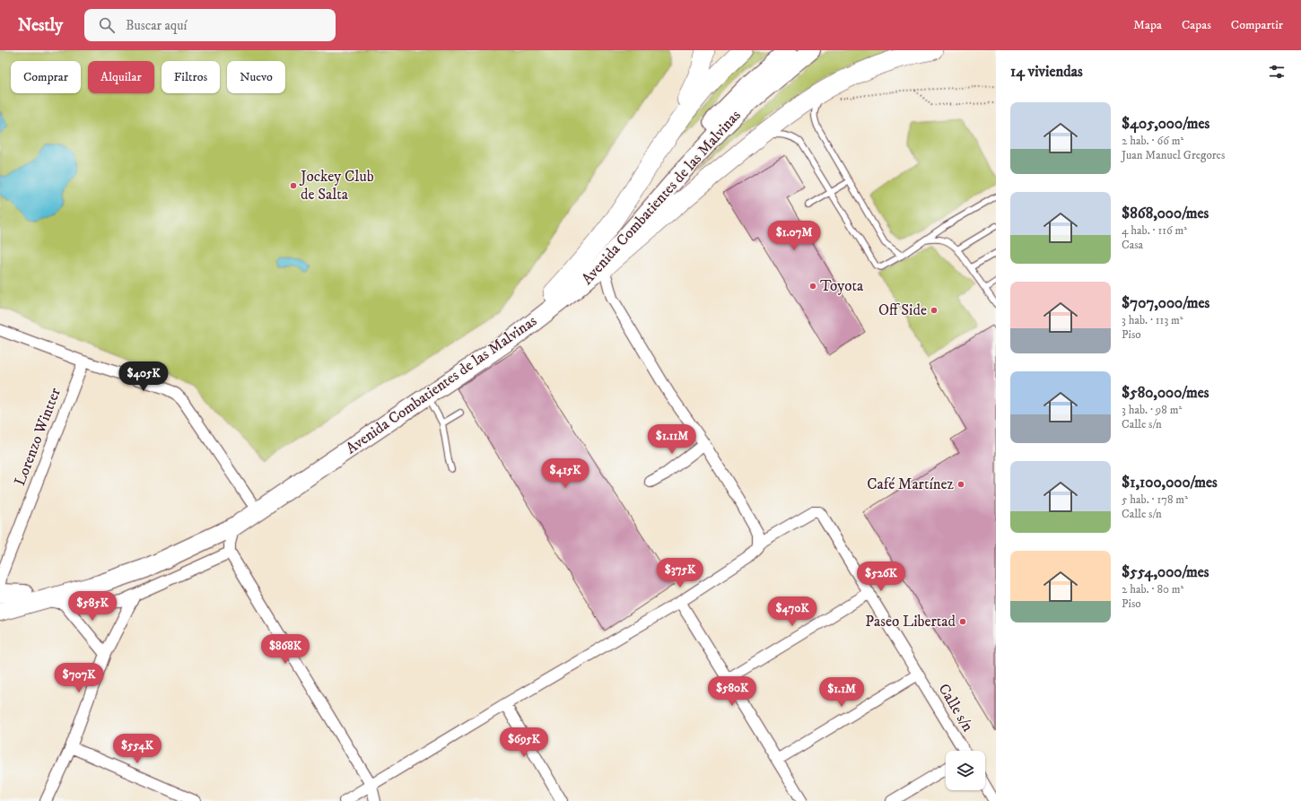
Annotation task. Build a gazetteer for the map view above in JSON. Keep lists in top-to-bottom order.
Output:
{
  "streets": {
    "main road": ["Avenida Combatientes de las Malvinas"],
    "street": ["Lorenzo Wintter", "Calle s/n"]
  },
  "places": [
    "Jockey Club de Salta",
    "Toyota",
    "Off Side",
    "Café Martínez",
    "Paseo Libertad"
  ],
  "page": {
    "header": "Nestly",
    "search": "Buscar aquí",
    "nav": ["Mapa", "Capas", "Compartir"],
    "heading": "14 viviendas",
    "chip": [
      "Comprar",
      "Alquilar",
      "Filtros",
      "Nuevo"
    ],
    "list": [
      {
        "name": "$405,000/mes",
        "note": "2 hab. · 66 m² · Juan Manuel Gregores"
      },
      {
        "name": "$868,000/mes",
        "note": "4 hab. · 116 m² · Casa"
      },
      {
        "name": "$707,000/mes",
        "note": "3 hab. · 113 m² · Piso"
      },
      {
        "name": "$580,000/mes",
        "note": "3 hab. · 98 m² · Calle s/n"
      },
      {
        "name": "$1,100,000/mes",
        "note": "5 hab. · 178 m² · Calle s/n"
      },
      {
        "name": "$554,000/mes",
        "note": "2 hab. · 80 m² · Piso"
      }
    ],
    "price": [
      "$1.07M",
      "$405K",
      "$1.11M",
      "$415K",
      "$375K",
      "$526K",
      "$585K",
      "$470K",
      "$868K",
      "$707K",
      "$580K",
      "$1.1M",
      "$695K",
      "$554K"
    ]
  }
}
